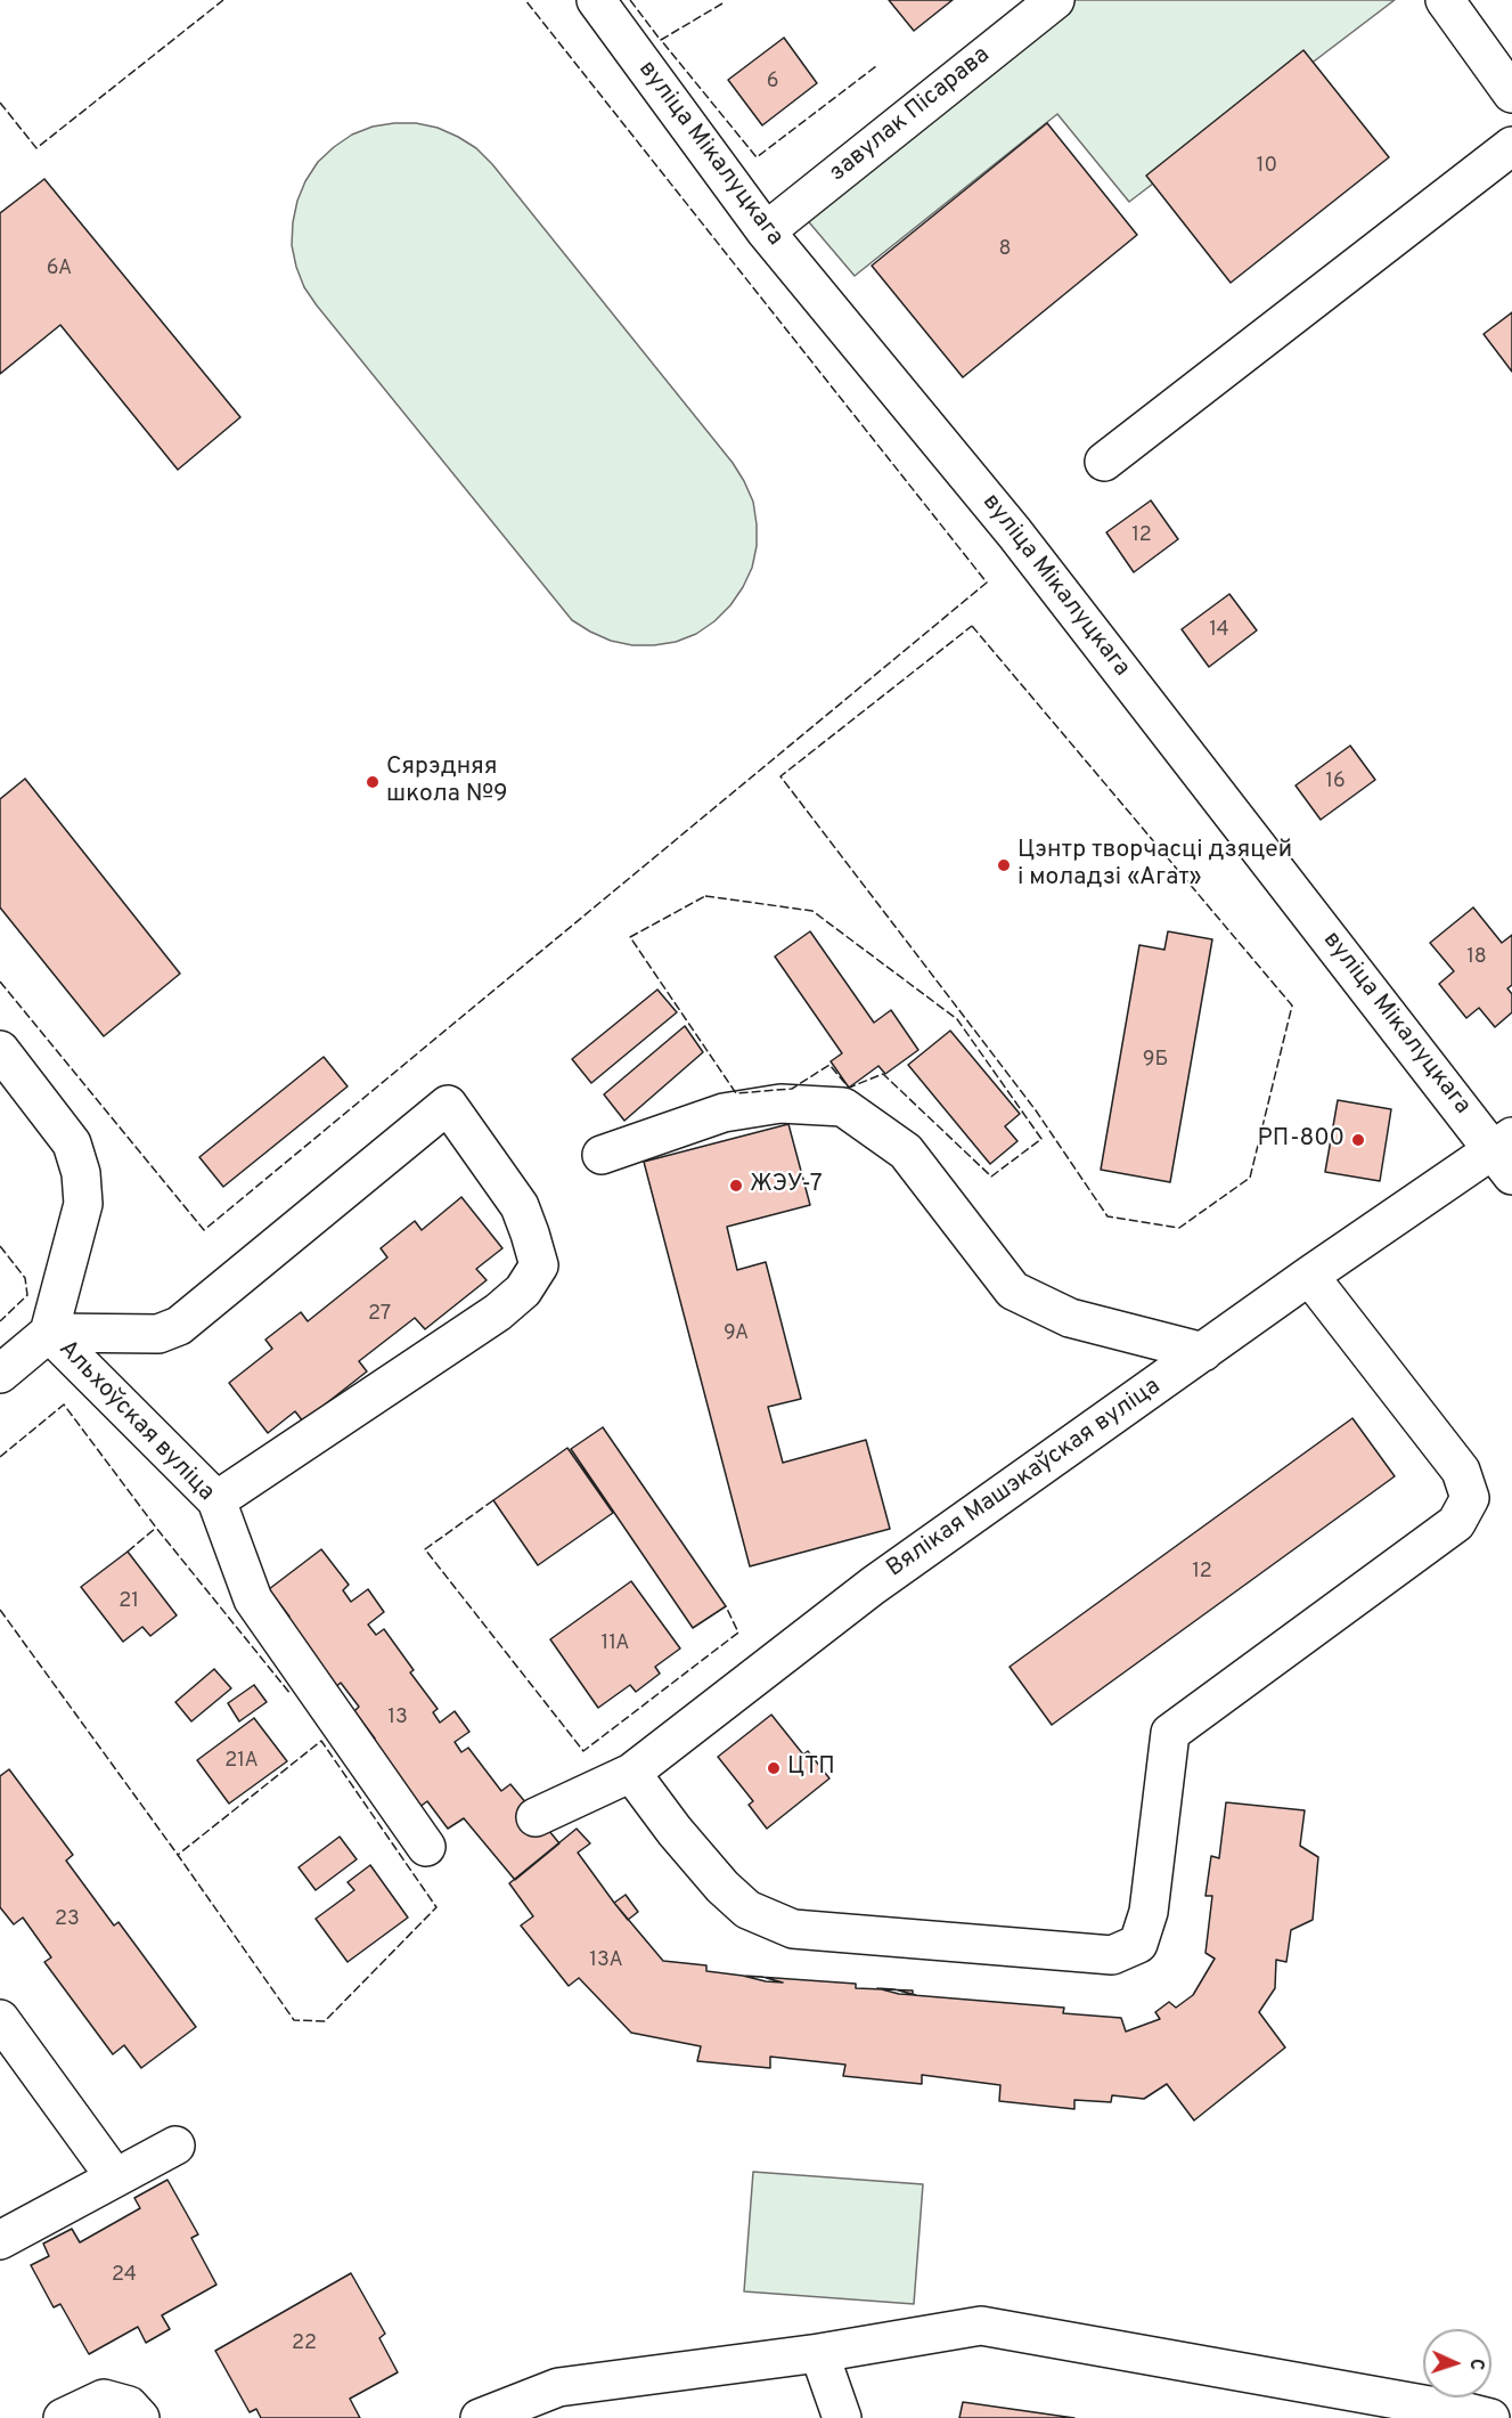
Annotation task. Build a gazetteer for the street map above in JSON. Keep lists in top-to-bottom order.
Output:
{
  "streets": {
    "street": [
      "завулак Пісарава",
      "вуліца Мікалуцкага",
      "Альхоўская вуліца",
      "Вялікая Машэкаўская вуліца"
    ]
  },
  "crossings": [
    ["завулак Пісарава", "вуліца Мікалуцкага"],
    ["вуліца Мікалуцкага", "Вялікая Машэкаўская вуліца"]
  ],
  "places": [
    "Сярэдняя школа №9",
    "Цэнтр творчасці дзяцей і моладзі «Агат»",
    "РП-800",
    "ЖЭУ-7",
    "ЦТП"
  ],
  "house_numbers": [
    "6",
    "10",
    "8",
    "6А",
    "12",
    "14",
    "16",
    "18",
    "9Б",
    "27",
    "9А",
    "12",
    "21",
    "11А",
    "13",
    "21А",
    "23",
    "13А",
    "24",
    "22"
  ],
  "north": "right"
}
